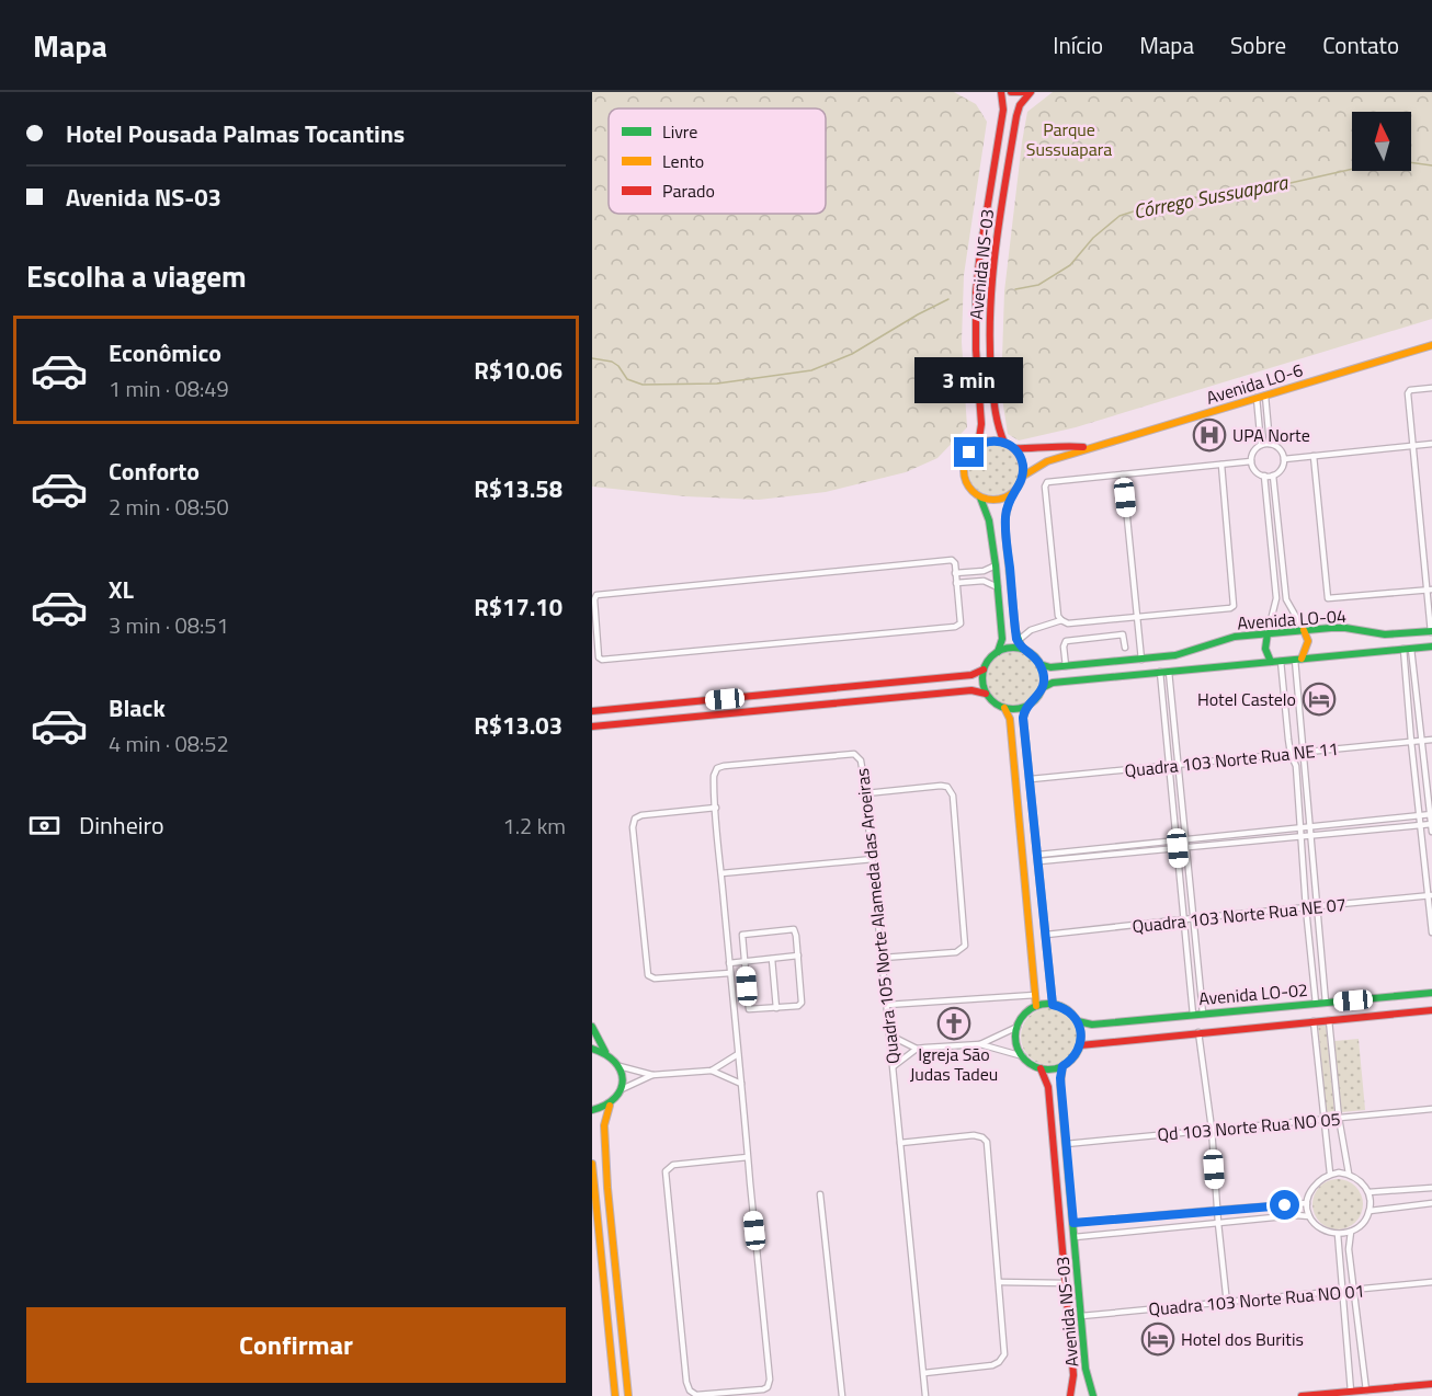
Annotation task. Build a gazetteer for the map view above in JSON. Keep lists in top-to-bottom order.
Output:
{
  "streets": {
    "street": [
      "Avenida NS-03",
      "Avenida LO-6",
      "Avenida LO-04",
      "Quadra 103 Norte Rua NE 11",
      "Quadra 103 Norte Rua NE 07",
      "Quadra 105 Norte Alameda das Aroeiras",
      "Avenida LO-02",
      "Qd 103 Norte Rua NO 05",
      "Quadra 103 Norte Rua NO 01"
    ]
  },
  "crossings": [
    ["Avenida NS-03", "Avenida LO-6"],
    ["Avenida NS-03", "Avenida LO-04"],
    ["Avenida NS-03", "Avenida LO-02"],
    ["Avenida NS-03", "Qd 103 Norte Rua NO 05"],
    ["Avenida NS-03", "Quadra 103 Norte Rua NO 01"]
  ],
  "water": ["Córrego Sussuapara"],
  "parks": ["Parque Sussuapara"],
  "places": {
    "hospital": ["UPA Norte"],
    "hotel": ["Hotel Castelo", "Hotel dos Buritis"],
    "church": ["Igreja São Judas Tadeu"]
  },
  "legend": ["Livre", "Lento", "Parado"],
  "north": "top",
  "page": {
    "header": "Mapa",
    "nav": [
      "Início",
      "Mapa",
      "Sobre",
      "Contato"
    ],
    "banner": ["Hotel Pousada Palmas Tocantins", "Avenida NS-03"],
    "heading": "Escolha a viagem",
    "list": [
      {
        "name": "Econômico",
        "note": "1 min · 08:49",
        "value": "R$10.06"
      },
      {
        "name": "Conforto",
        "note": "2 min · 08:50",
        "value": "R$13.58"
      },
      {
        "name": "XL",
        "note": "3 min · 08:51",
        "value": "R$17.10"
      },
      {
        "name": "Black",
        "note": "4 min · 08:52",
        "value": "R$13.03"
      }
    ],
    "bubble": "3 min",
    "pay": ["Dinheiro", "1.2 km"],
    "buttons": "Confirmar"
  }
}
